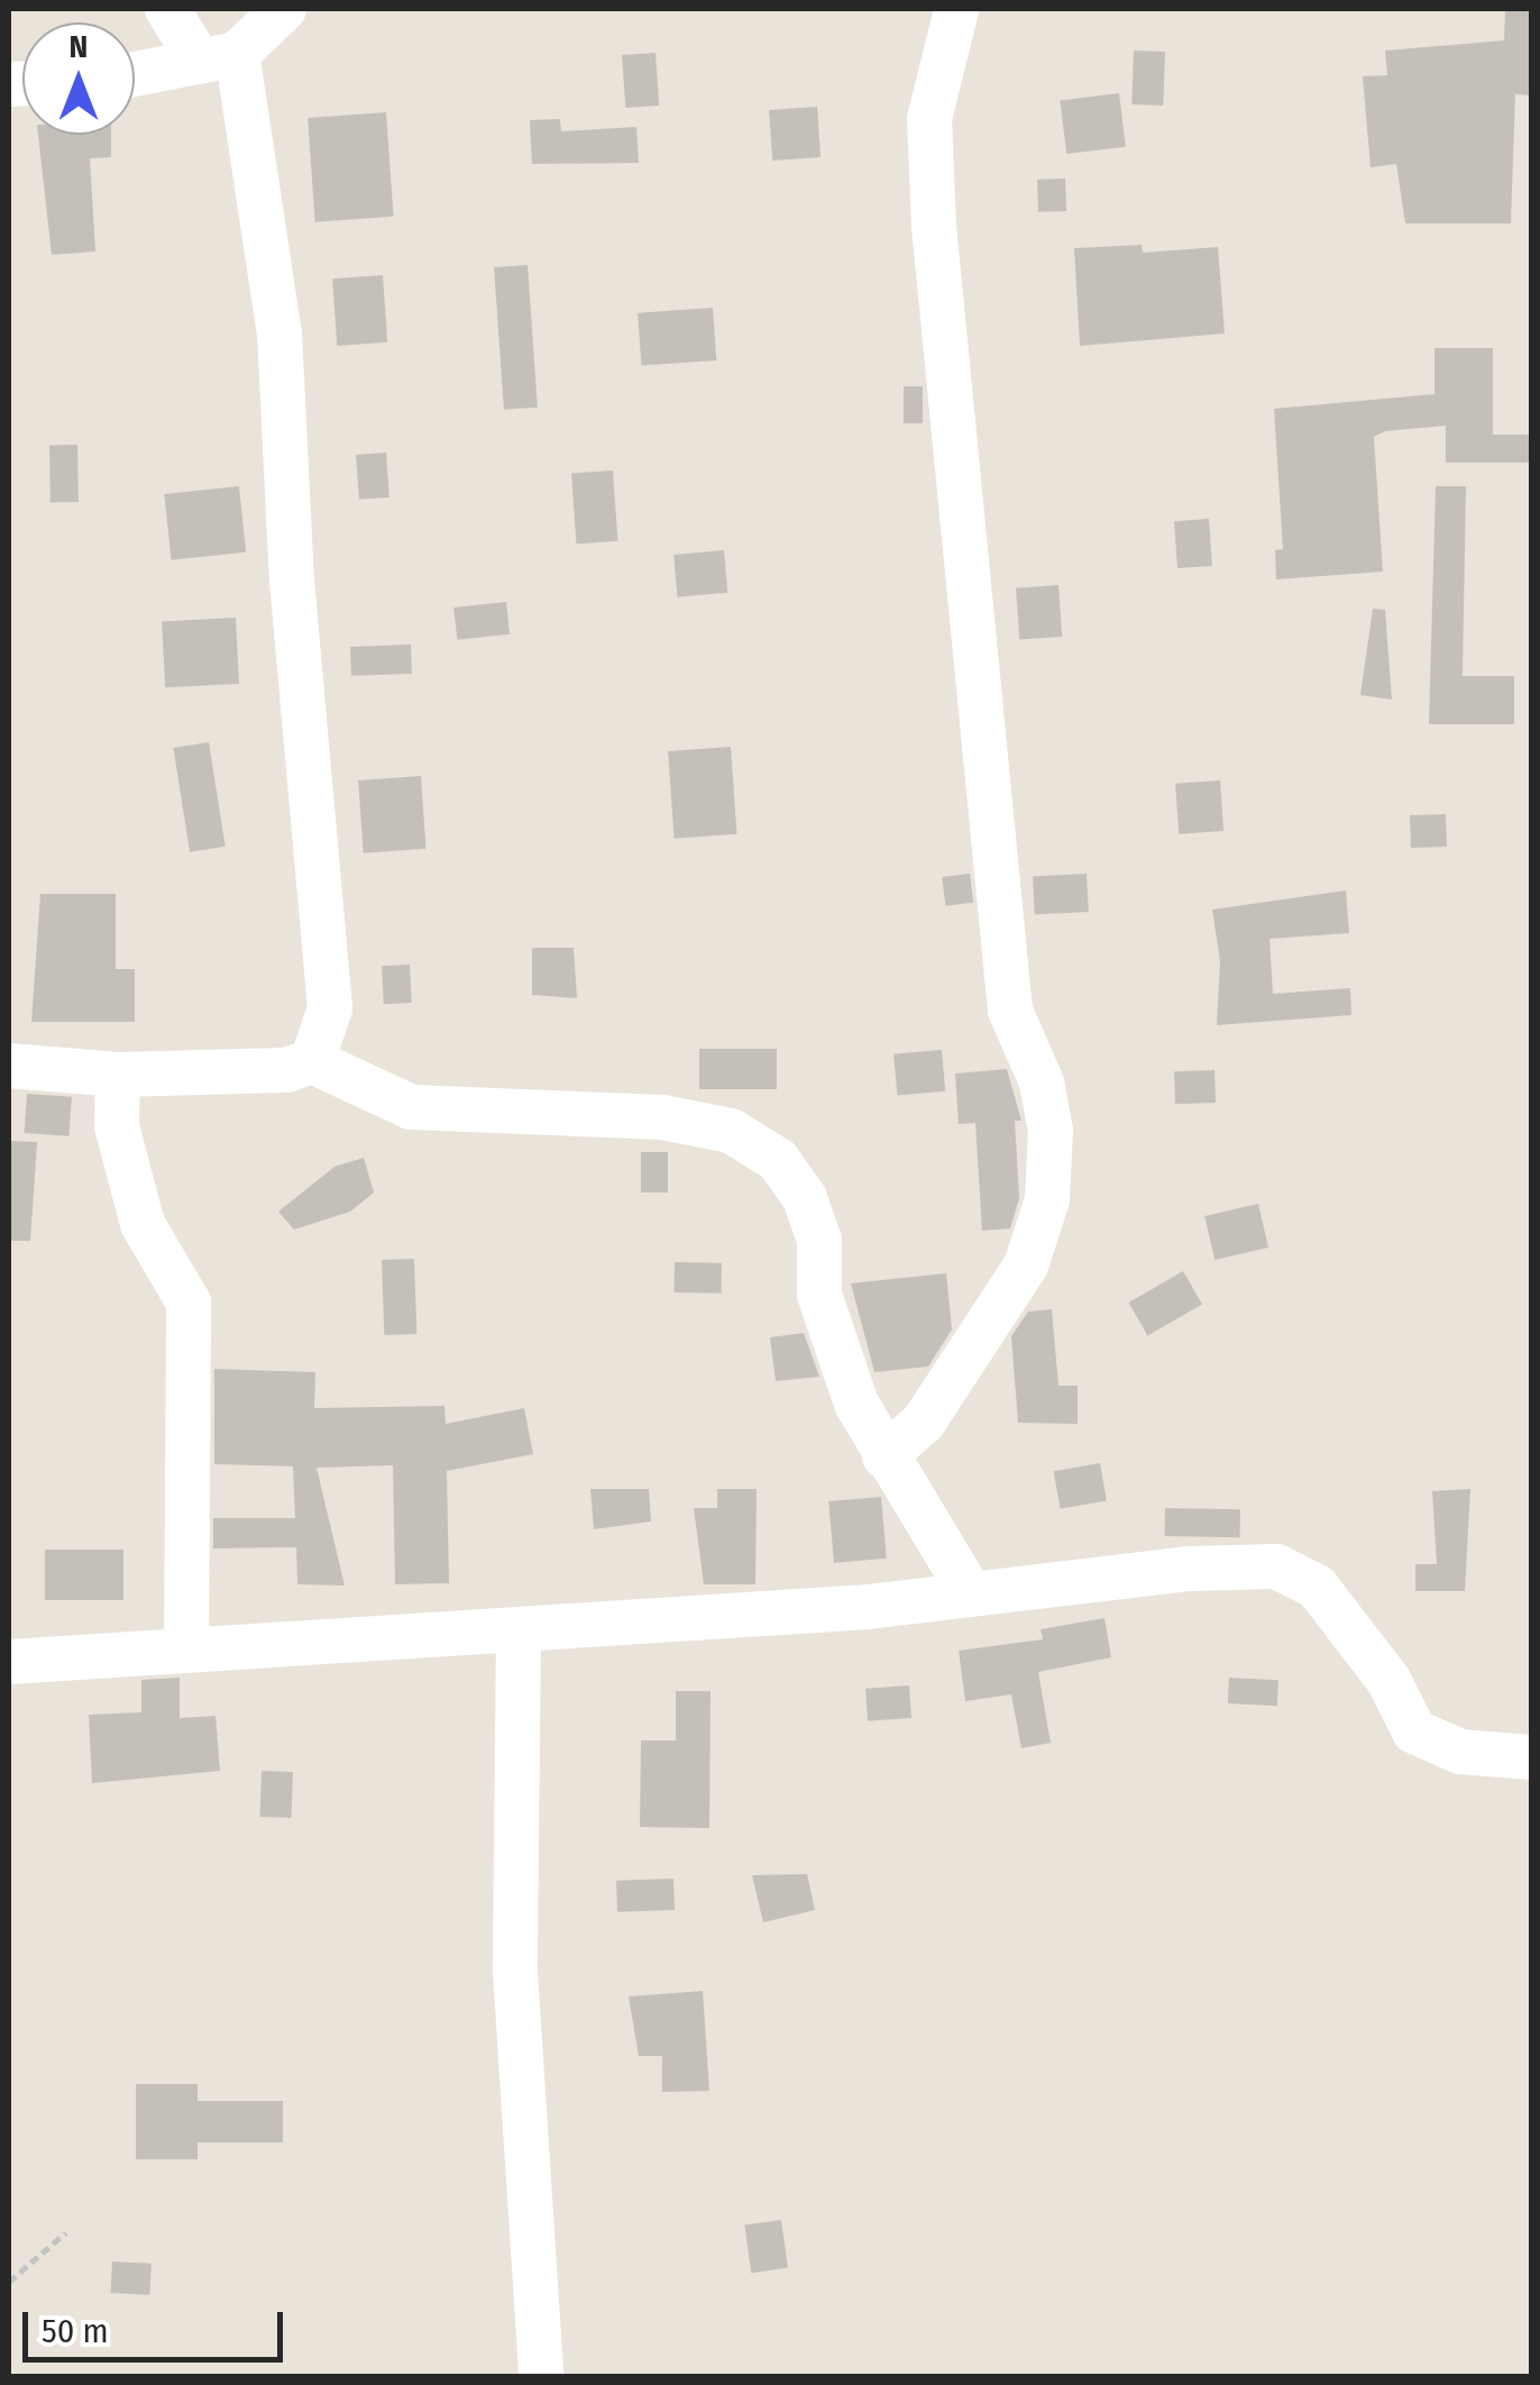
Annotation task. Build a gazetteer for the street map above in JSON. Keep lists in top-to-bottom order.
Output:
{
  "scale_bar": "50 m",
  "north": "top"
}
